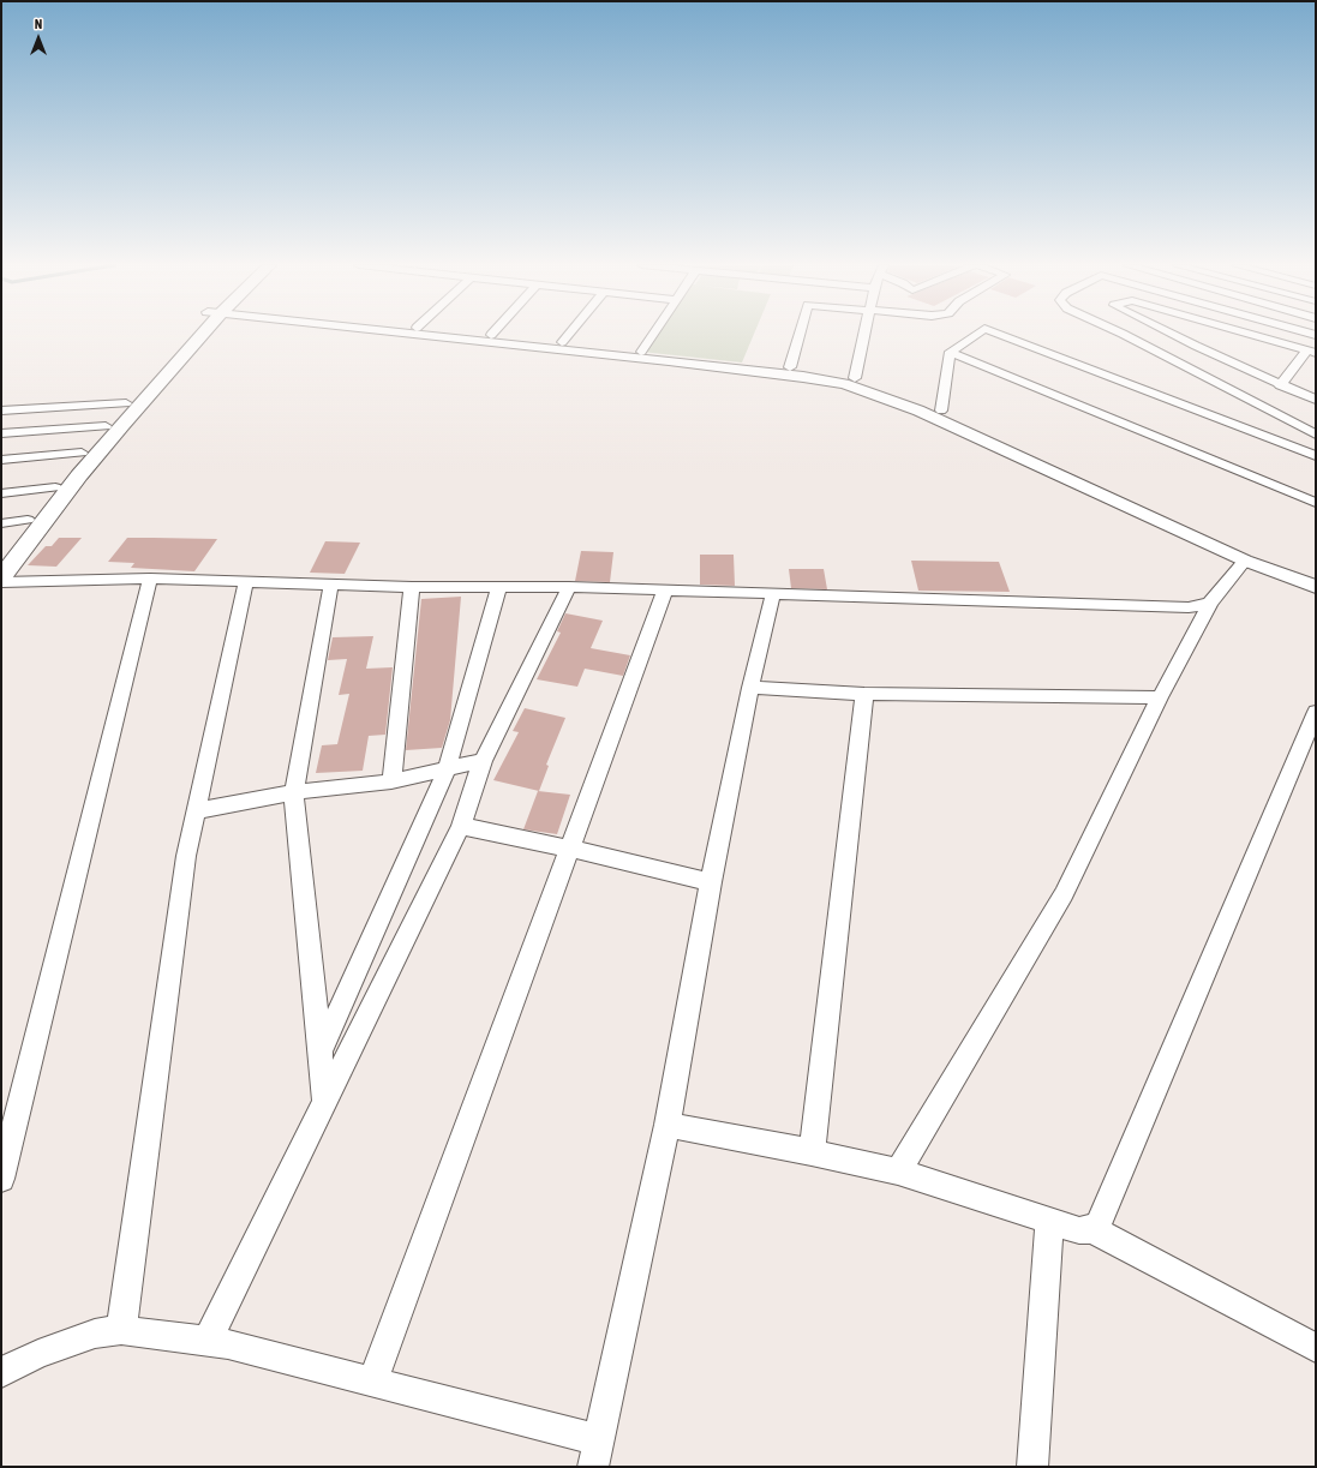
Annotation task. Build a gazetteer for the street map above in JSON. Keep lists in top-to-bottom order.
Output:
{
  "north": "top"
}
